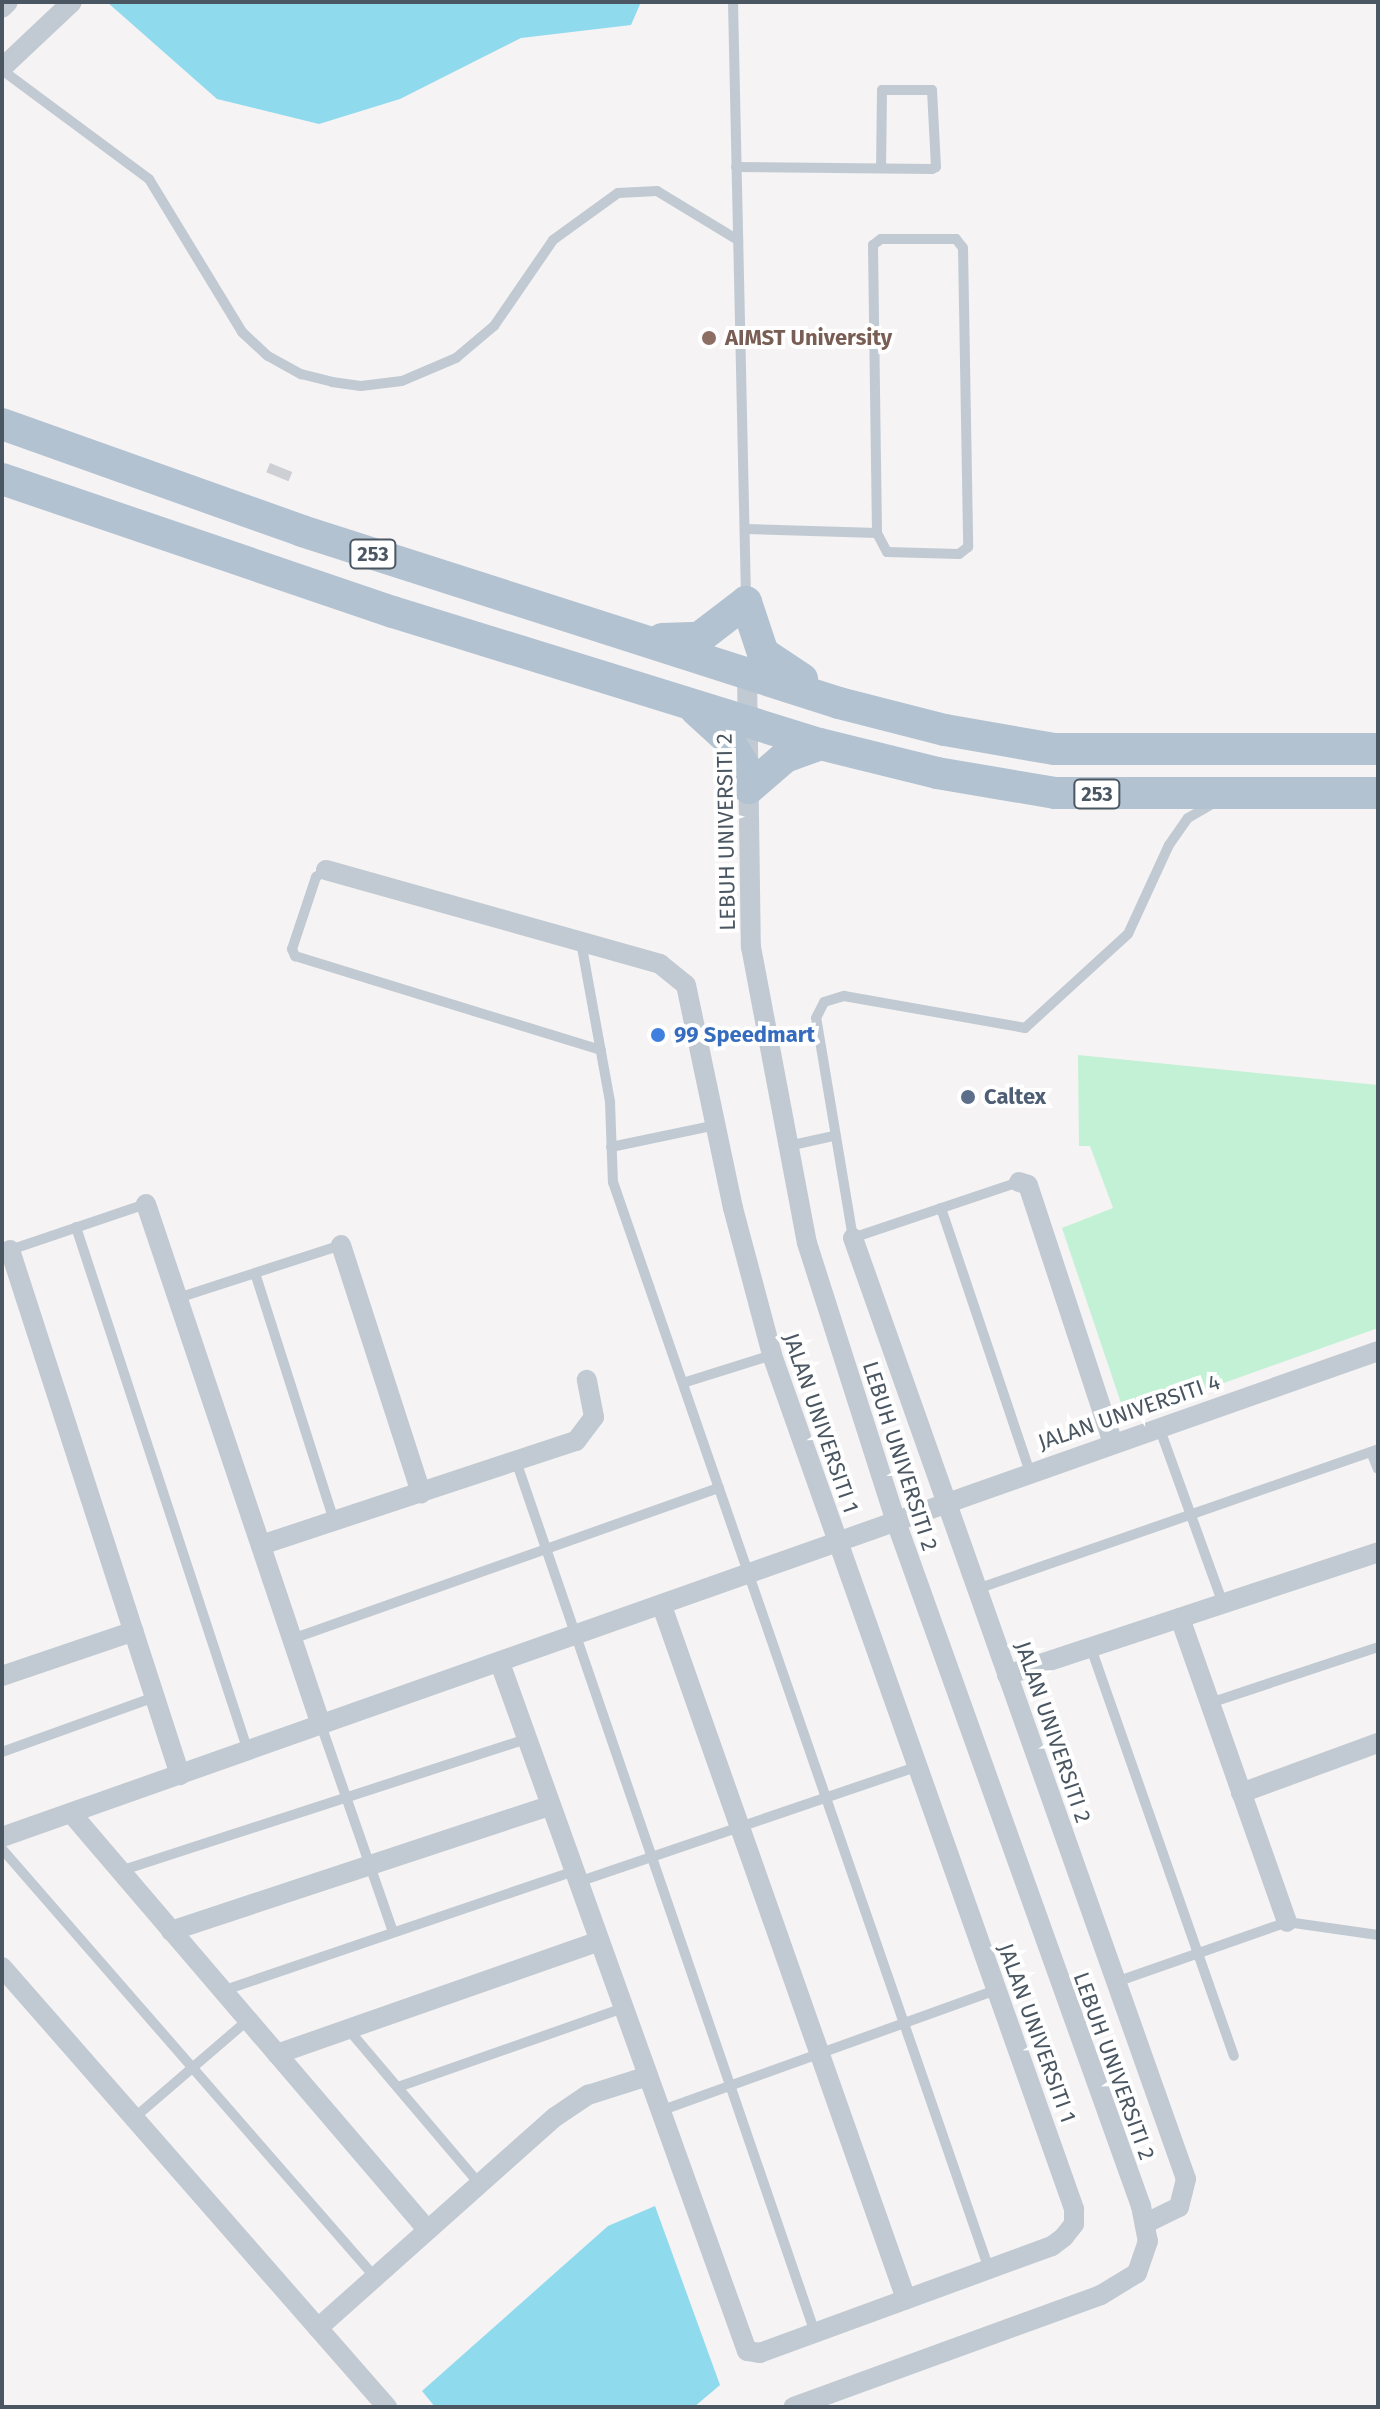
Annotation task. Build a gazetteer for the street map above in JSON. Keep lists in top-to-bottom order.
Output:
{
  "streets": {
    "main road": ["253"],
    "street": [
      "LEBUH UNIVERSITI 2",
      "JALAN UNIVERSITI 4",
      "JALAN UNIVERSITI 1",
      "JALAN UNIVERSITI 2"
    ]
  },
  "crossings": [
    ["253", "LEBUH UNIVERSITI 2"],
    ["LEBUH UNIVERSITI 2", "JALAN UNIVERSITI 4"],
    ["LEBUH UNIVERSITI 2", "JALAN UNIVERSITI 2"],
    ["JALAN UNIVERSITI 4", "JALAN UNIVERSITI 1"],
    ["JALAN UNIVERSITI 4", "JALAN UNIVERSITI 2"]
  ],
  "places": ["AIMST University", "99 Speedmart", "Caltex"]
}
